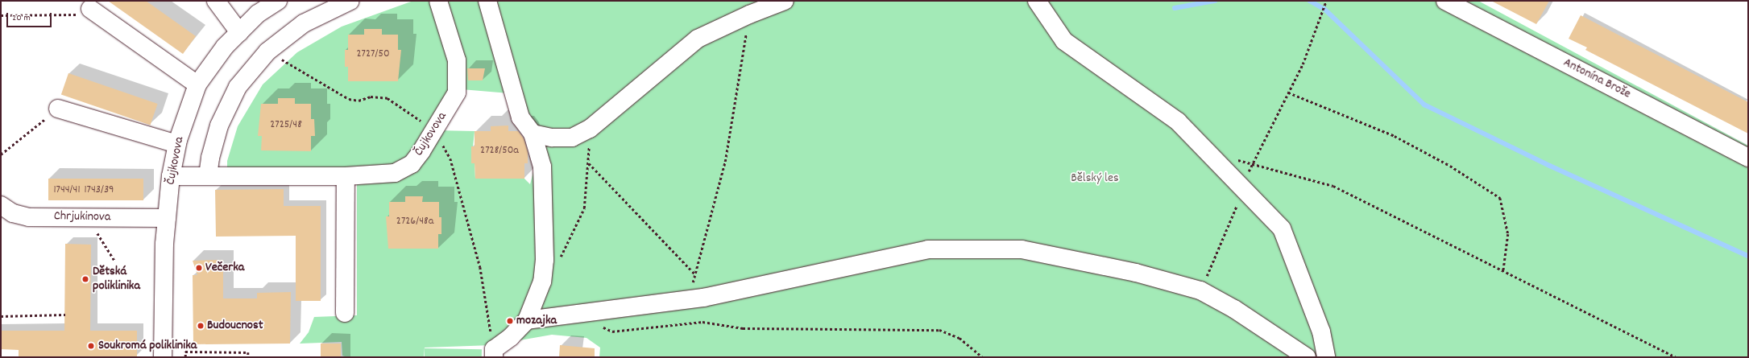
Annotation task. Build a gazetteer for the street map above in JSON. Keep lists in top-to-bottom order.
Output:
{
  "streets": {
    "street": ["Antonína Brože", "Čujkovova", "Chrjukinova"]
  },
  "crossings": [
    ["Čujkovova", "Chrjukinova"]
  ],
  "parks": ["Bělský les"],
  "places": [
    "Večerka",
    "Dětská poliklinika",
    "mozajka",
    "Budoucnost",
    "Soukromá poliklinika"
  ],
  "house_numbers": [
    "2727/50",
    "2725/48",
    "2728/50a",
    "1744/41",
    "1743/39",
    "2726/48a"
  ],
  "scale_bar": "20 m"
}
